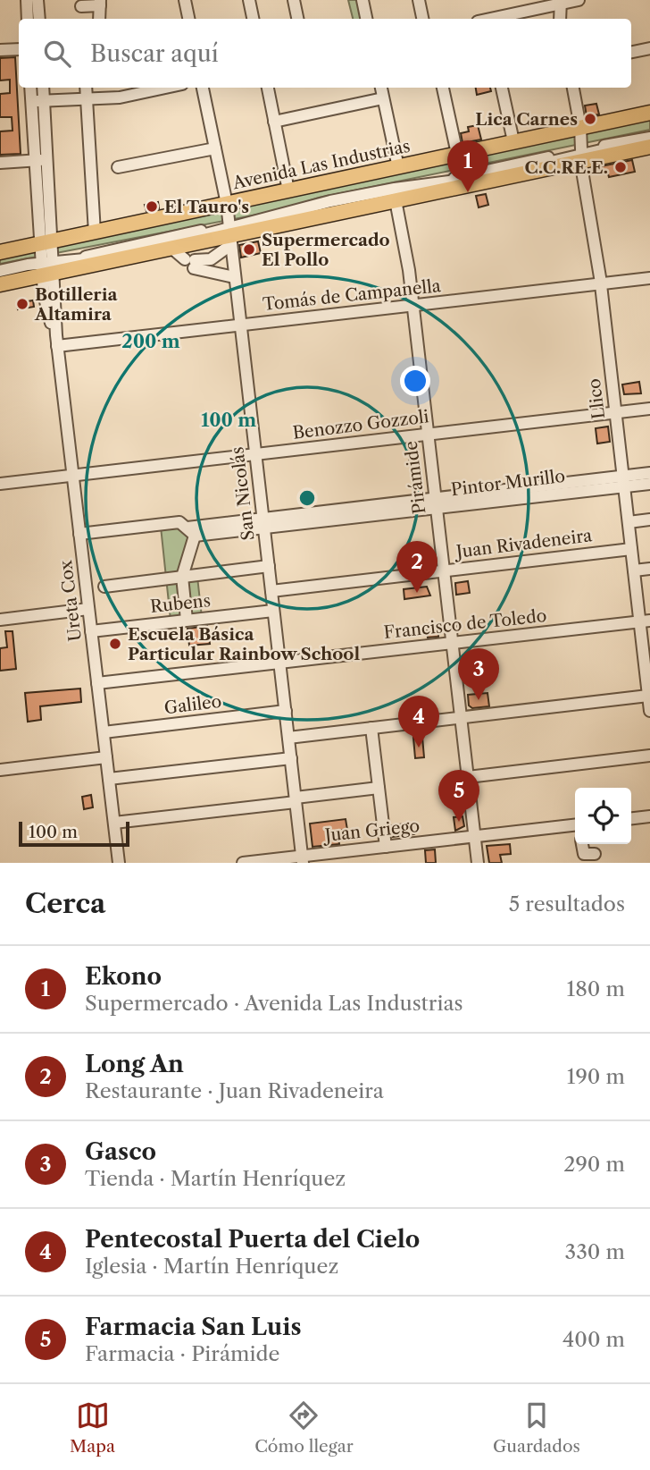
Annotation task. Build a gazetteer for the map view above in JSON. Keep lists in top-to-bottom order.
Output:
{
  "streets": {
    "main road": ["Avenida Las Industrias"],
    "street": [
      "Tomás de Campanella",
      "Llico",
      "Benozzo Gozzoli",
      "Pirámide",
      "Pintor Murillo",
      "San Nicolás",
      "Juan Rivadeneira",
      "Ureta Cox",
      "Rubens",
      "Francisco de Toledo",
      "Galileo",
      "Juan Griego"
    ]
  },
  "crossings": [
    ["Avenida Las Industrias", "Llico"],
    ["Avenida Las Industrias", "San Nicolás"],
    ["Avenida Las Industrias", "Ureta Cox"],
    ["Tomás de Campanella", "Llico"],
    ["Tomás de Campanella", "Pirámide"],
    ["Tomás de Campanella", "San Nicolás"],
    ["Tomás de Campanella", "Ureta Cox"],
    ["Llico", "Benozzo Gozzoli"],
    ["Llico", "Pintor Murillo"],
    ["Llico", "Juan Rivadeneira"],
    ["Llico", "Francisco de Toledo"],
    ["Benozzo Gozzoli", "Pirámide"],
    ["Benozzo Gozzoli", "San Nicolás"],
    ["Benozzo Gozzoli", "Ureta Cox"],
    ["Pirámide", "Pintor Murillo"],
    ["Pirámide", "Juan Rivadeneira"],
    ["Pirámide", "Francisco de Toledo"],
    ["Pirámide", "Juan Griego"],
    ["Pintor Murillo", "San Nicolás"],
    ["Pintor Murillo", "Ureta Cox"],
    ["San Nicolás", "Juan Rivadeneira"],
    ["San Nicolás", "Rubens"],
    ["San Nicolás", "Francisco de Toledo"],
    ["San Nicolás", "Galileo"],
    ["San Nicolás", "Juan Griego"],
    ["Ureta Cox", "Rubens"],
    ["Ureta Cox", "Francisco de Toledo"],
    ["Ureta Cox", "Galileo"]
  ],
  "places": [
    "Lica Carnes",
    "C.C.RE.E.",
    "El Tauro's",
    "Supermercado El Pollo",
    "Botilleria Altamira",
    "Escuela Básica Particular Rainbow School"
  ],
  "scale_bar": "100 m",
  "page": {
    "search": "Buscar aquí",
    "pins": [
      "1",
      "2",
      "3",
      "4",
      "5"
    ],
    "scale": "100 m",
    "heading": ["Cerca", "5 resultados"],
    "list": [
      {
        "mark": "1",
        "name": "Ekono",
        "note": "Supermercado · Avenida Las Industrias",
        "value": "180 m"
      },
      {
        "mark": "2",
        "name": "Long An",
        "note": "Restaurante · Juan Rivadeneira",
        "value": "190 m"
      },
      {
        "mark": "3",
        "name": "Gasco",
        "note": "Tienda · Martín Henríquez",
        "value": "290 m"
      },
      {
        "mark": "4",
        "name": "Pentecostal Puerta del Cielo",
        "note": "Iglesia · Martín Henríquez",
        "value": "330 m"
      },
      {
        "mark": "5",
        "name": "Farmacia San Luis",
        "note": "Farmacia · Pirámide",
        "value": "400 m"
      }
    ],
    "nav": ["Mapa", "Cómo llegar", "Guardados"]
  },
  "rings": ["200 m", "100 m"]
}
